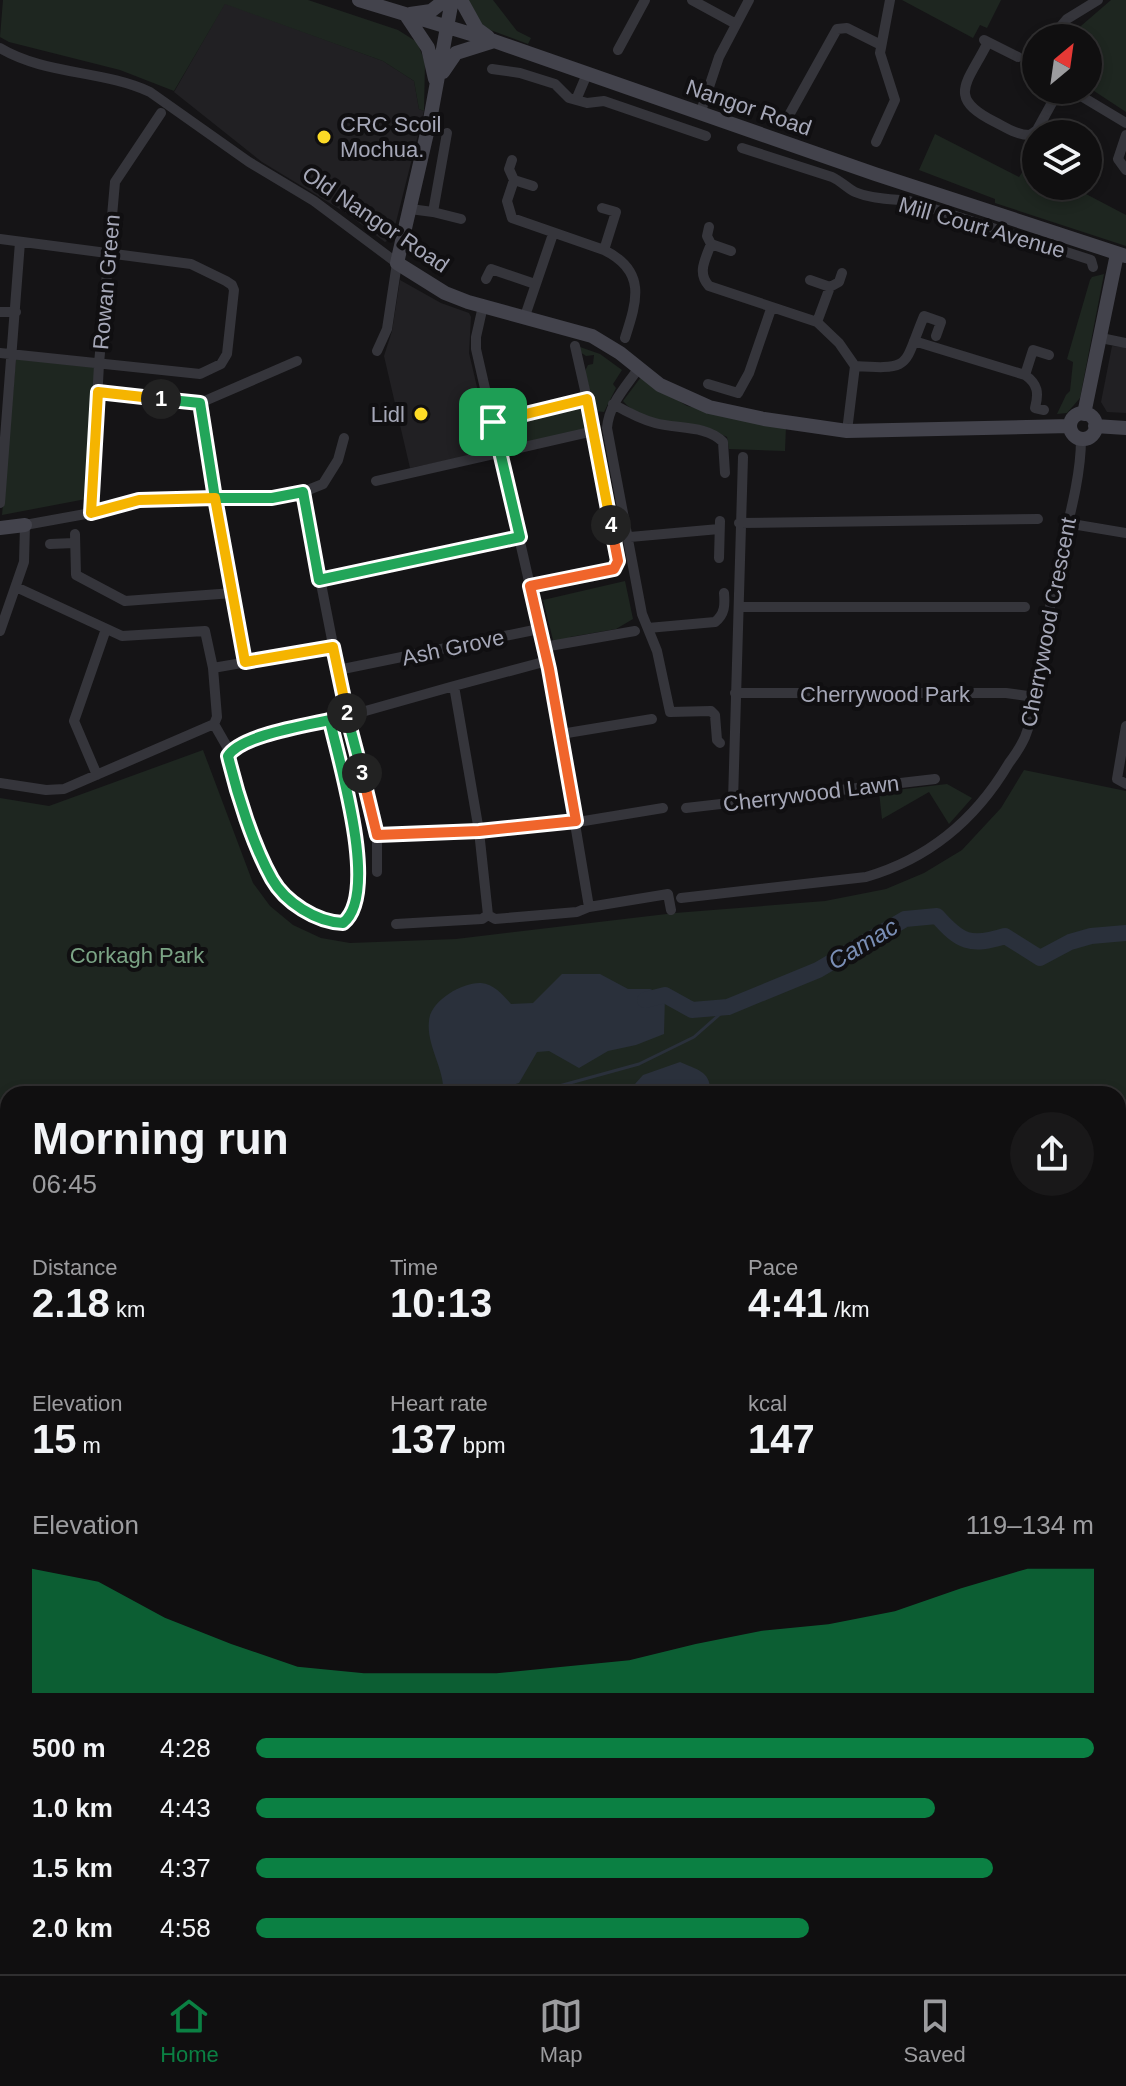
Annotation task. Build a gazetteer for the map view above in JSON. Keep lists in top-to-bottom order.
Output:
{
  "streets": {
    "street": [
      "Nangor Road",
      "Old Nangor Road",
      "Mill Court Avenue",
      "Rowan Green",
      "Cherrywood Crescent",
      "Ash Grove",
      "Cherrywood Park",
      "Cherrywood Lawn"
    ]
  },
  "crossings": [
    ["Nangor Road", "Mill Court Avenue"],
    ["Old Nangor Road", "Cherrywood Crescent"],
    ["Cherrywood Crescent", "Cherrywood Park"]
  ],
  "water": ["Camac"],
  "parks": ["Corkagh Park"],
  "places": ["CRC Scoil Mochua.", "Lidl"],
  "north": "top right",
  "page": {
    "pins": [
      "1",
      "4",
      "2",
      "3"
    ],
    "heading": ["Morning run", "06:45"],
    "stats": [
      ["Distance", "2.18 km"],
      ["Time", "10:13"],
      ["Pace", "4:41 /km"],
      ["Elevation", "15 m"],
      ["Heart rate", "137 bpm"],
      ["kcal", "147"]
    ],
    "chart": ["Elevation", "119–134 m"],
    "list": [
      {
        "name": "500 m",
        "note": "4:28"
      },
      {
        "name": "1.0 km",
        "note": "4:43"
      },
      {
        "name": "1.5 km",
        "note": "4:37"
      },
      {
        "name": "2.0 km",
        "note": "4:58"
      }
    ],
    "tabs": ["Home", "Map", "Saved"]
  }
}
